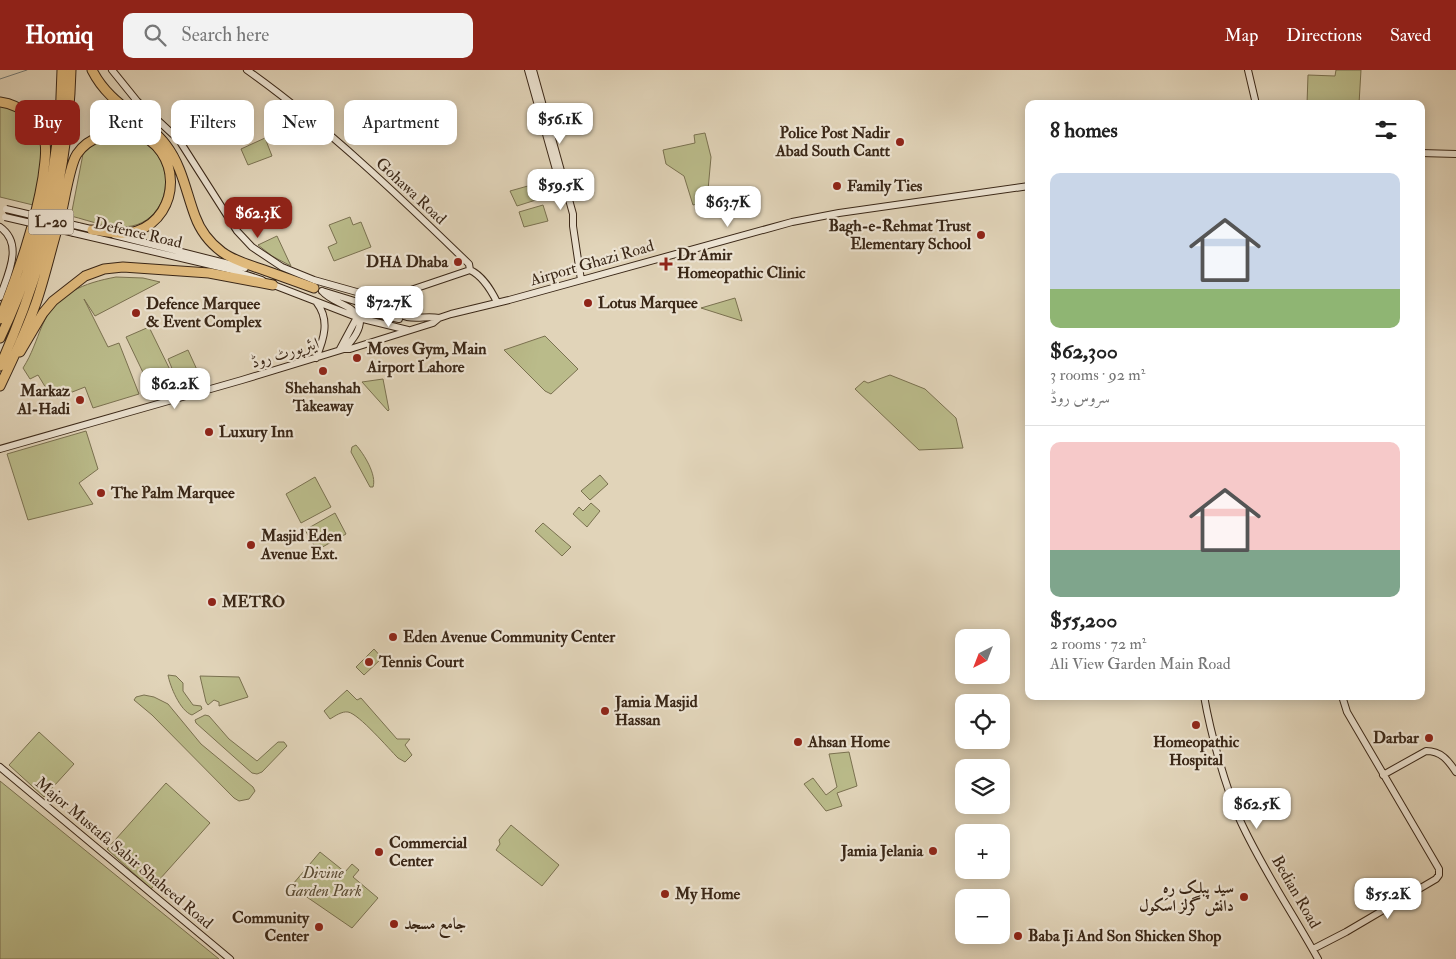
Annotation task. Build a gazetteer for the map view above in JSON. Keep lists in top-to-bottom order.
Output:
{
  "streets": {
    "highway": ["L-20"],
    "main road": [
      "Gohawa Road",
      "Defence Road",
      "Airport Ghazi Road",
      "ایئرپورٹ روڈ",
      "Major Mustafa Sabir Shaheed Road",
      "Bedian Road"
    ]
  },
  "crossings": [
    ["Gohawa Road", "Airport Ghazi Road"],
    ["Defence Road", "Airport Ghazi Road"],
    ["Airport Ghazi Road", "ایئرپورٹ روڈ"]
  ],
  "parks": ["Divine Garden Park"],
  "places": {
    "other": [
      "Police Post Nadir Abad South Cantt",
      "Family Ties",
      "Bagh-e-Rehmat Trust Elementary School",
      "DHA Dhaba",
      "Lotus Marquee",
      "Defence Marquee & Event Complex",
      "Moves Gym, Main Airport Lahore",
      "Shehanshah Takeaway",
      "Markaz Al-Hadi",
      "Luxury Inn",
      "The Palm Marquee",
      "Masjid Eden Avenue Ext.",
      "METRO",
      "Eden Avenue Community Center",
      "Tennis Court",
      "Jamia Masjid Hassan",
      "Homeopathic Hospital",
      "Darbar",
      "Ahsan Home",
      "Jamia Jelania",
      "Commercial Center",
      "My Home",
      "سید پبلک رہِ دانش گرلز اسکول",
      "جامع مسجد",
      "Community Center",
      "Baba Ji And Son Shicken Shop"
    ],
    "health": ["Dr Amir Homeopathic Clinic"]
  },
  "north": "bottom left",
  "page": {
    "header": "Homiq",
    "search": "Search here",
    "nav": ["Map", "Directions", "Saved"],
    "chip": [
      "Buy",
      "Rent",
      "Filters",
      "New",
      "Apartment"
    ],
    "heading": "8 homes",
    "price": [
      "$56.1K",
      "$59.5K",
      "$63.7K",
      "$62.3K",
      "$72.7K",
      "$62.2K",
      "$62.5K",
      "$55.2K"
    ],
    "list": [
      {
        "name": "$62,300",
        "note": "3 rooms · 92 m² · سروس روڈ"
      },
      {
        "name": "$55,200",
        "note": "2 rooms · 72 m² · Ali View Garden Main Road"
      }
    ],
    "map_buttons": ["+", "−"]
  }
}
